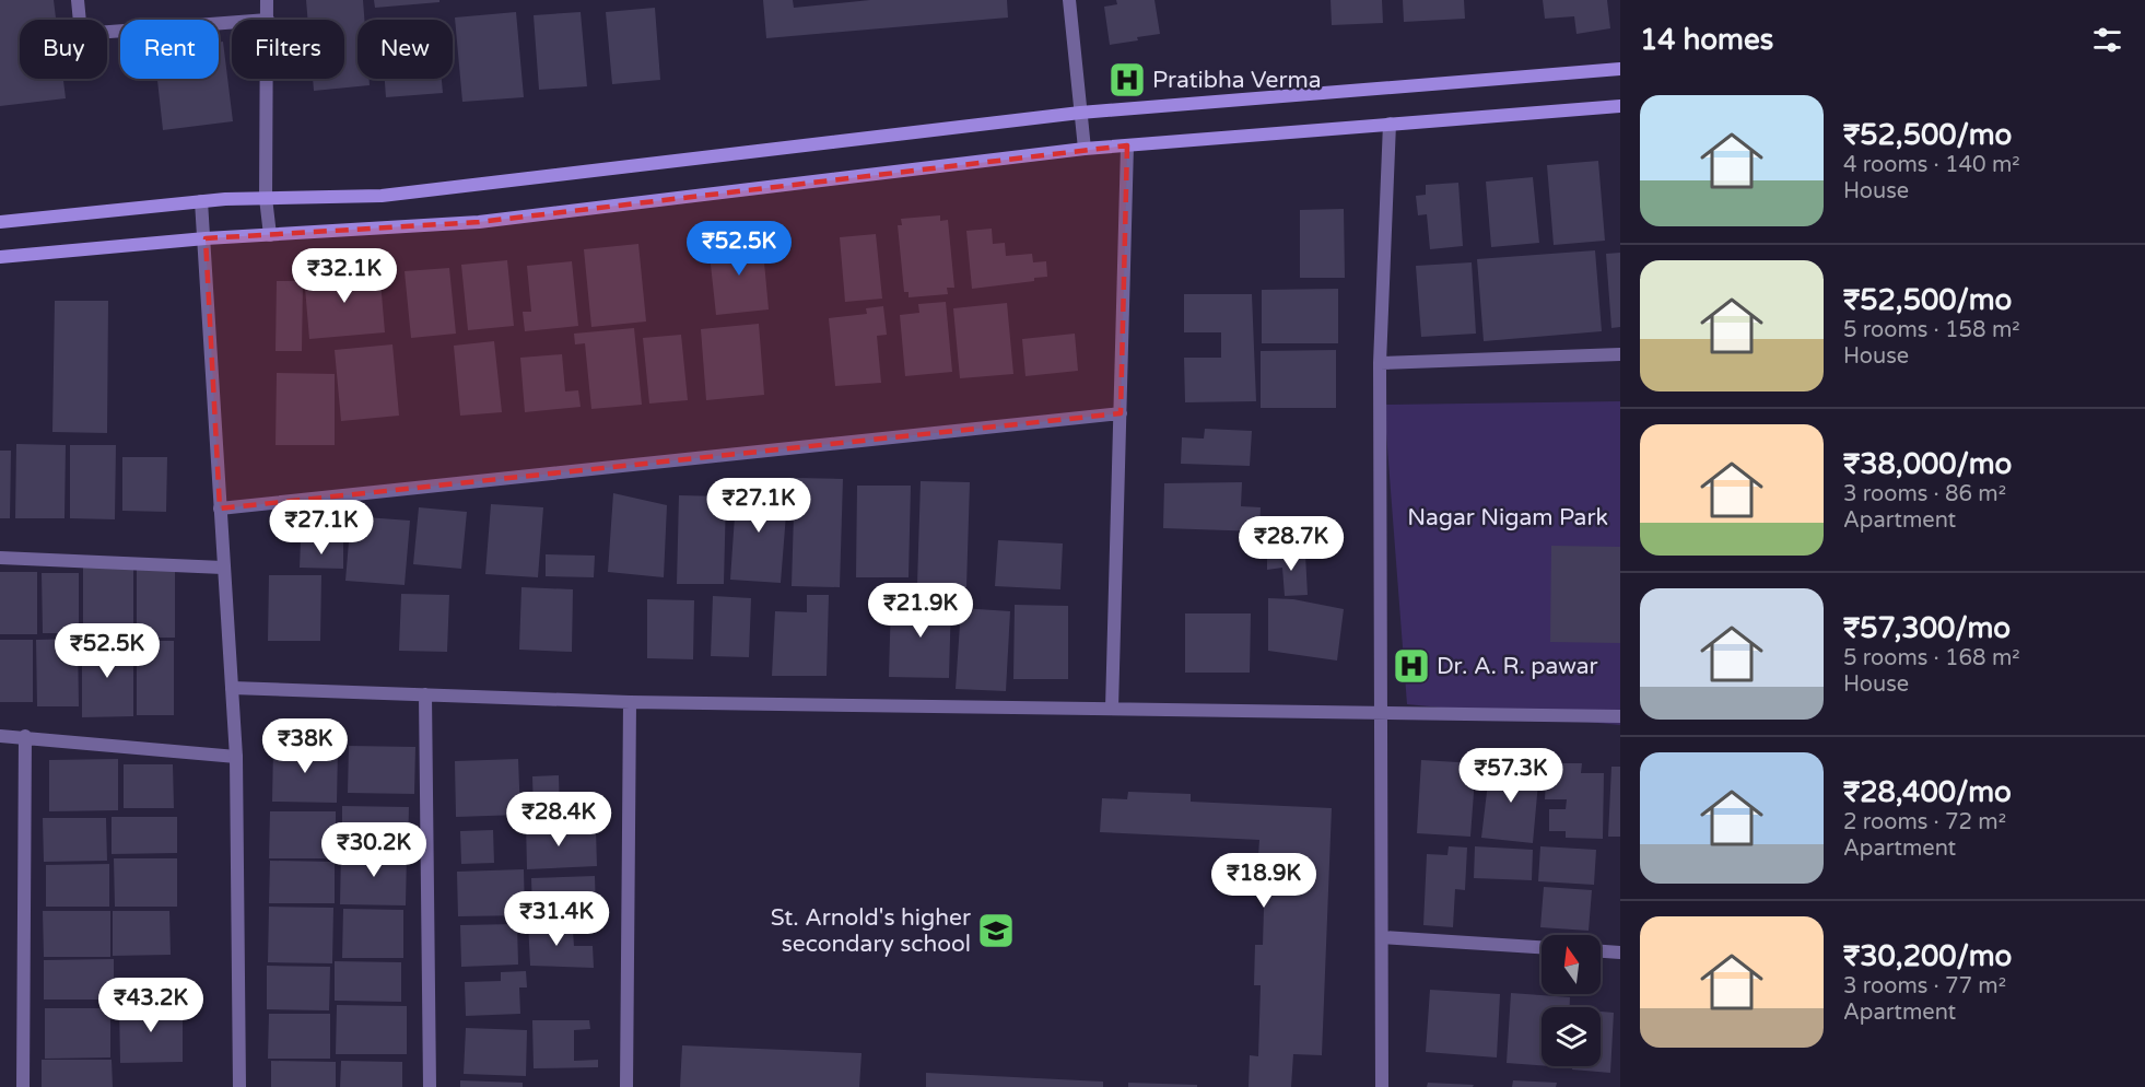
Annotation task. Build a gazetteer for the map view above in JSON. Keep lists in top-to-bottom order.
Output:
{
  "parks": ["Nagar Nigam Park"],
  "places": {
    "hospital": ["Pratibha Verma", "Dr. A. R. pawar"],
    "school or university": ["St. Arnold's higher secondary school"]
  },
  "north": "top",
  "page": {
    "heading": "14 homes",
    "chip": [
      "Buy",
      "Rent",
      "Filters",
      "New"
    ],
    "list": [
      {
        "name": "₹52,500/mo",
        "note": "4 rooms · 140 m² · House"
      },
      {
        "name": "₹52,500/mo",
        "note": "5 rooms · 158 m² · House"
      },
      {
        "name": "₹38,000/mo",
        "note": "3 rooms · 86 m² · Apartment"
      },
      {
        "name": "₹57,300/mo",
        "note": "5 rooms · 168 m² · House"
      },
      {
        "name": "₹28,400/mo",
        "note": "2 rooms · 72 m² · Apartment"
      },
      {
        "name": "₹30,200/mo",
        "note": "3 rooms · 77 m² · Apartment"
      }
    ],
    "price": [
      "₹52.5K",
      "₹32.1K",
      "₹27.1K",
      "₹27.1K",
      "₹28.7K",
      "₹21.9K",
      "₹52.5K",
      "₹38K",
      "₹57.3K",
      "₹28.4K",
      "₹30.2K",
      "₹18.9K",
      "₹31.4K",
      "₹43.2K"
    ]
  }
}
